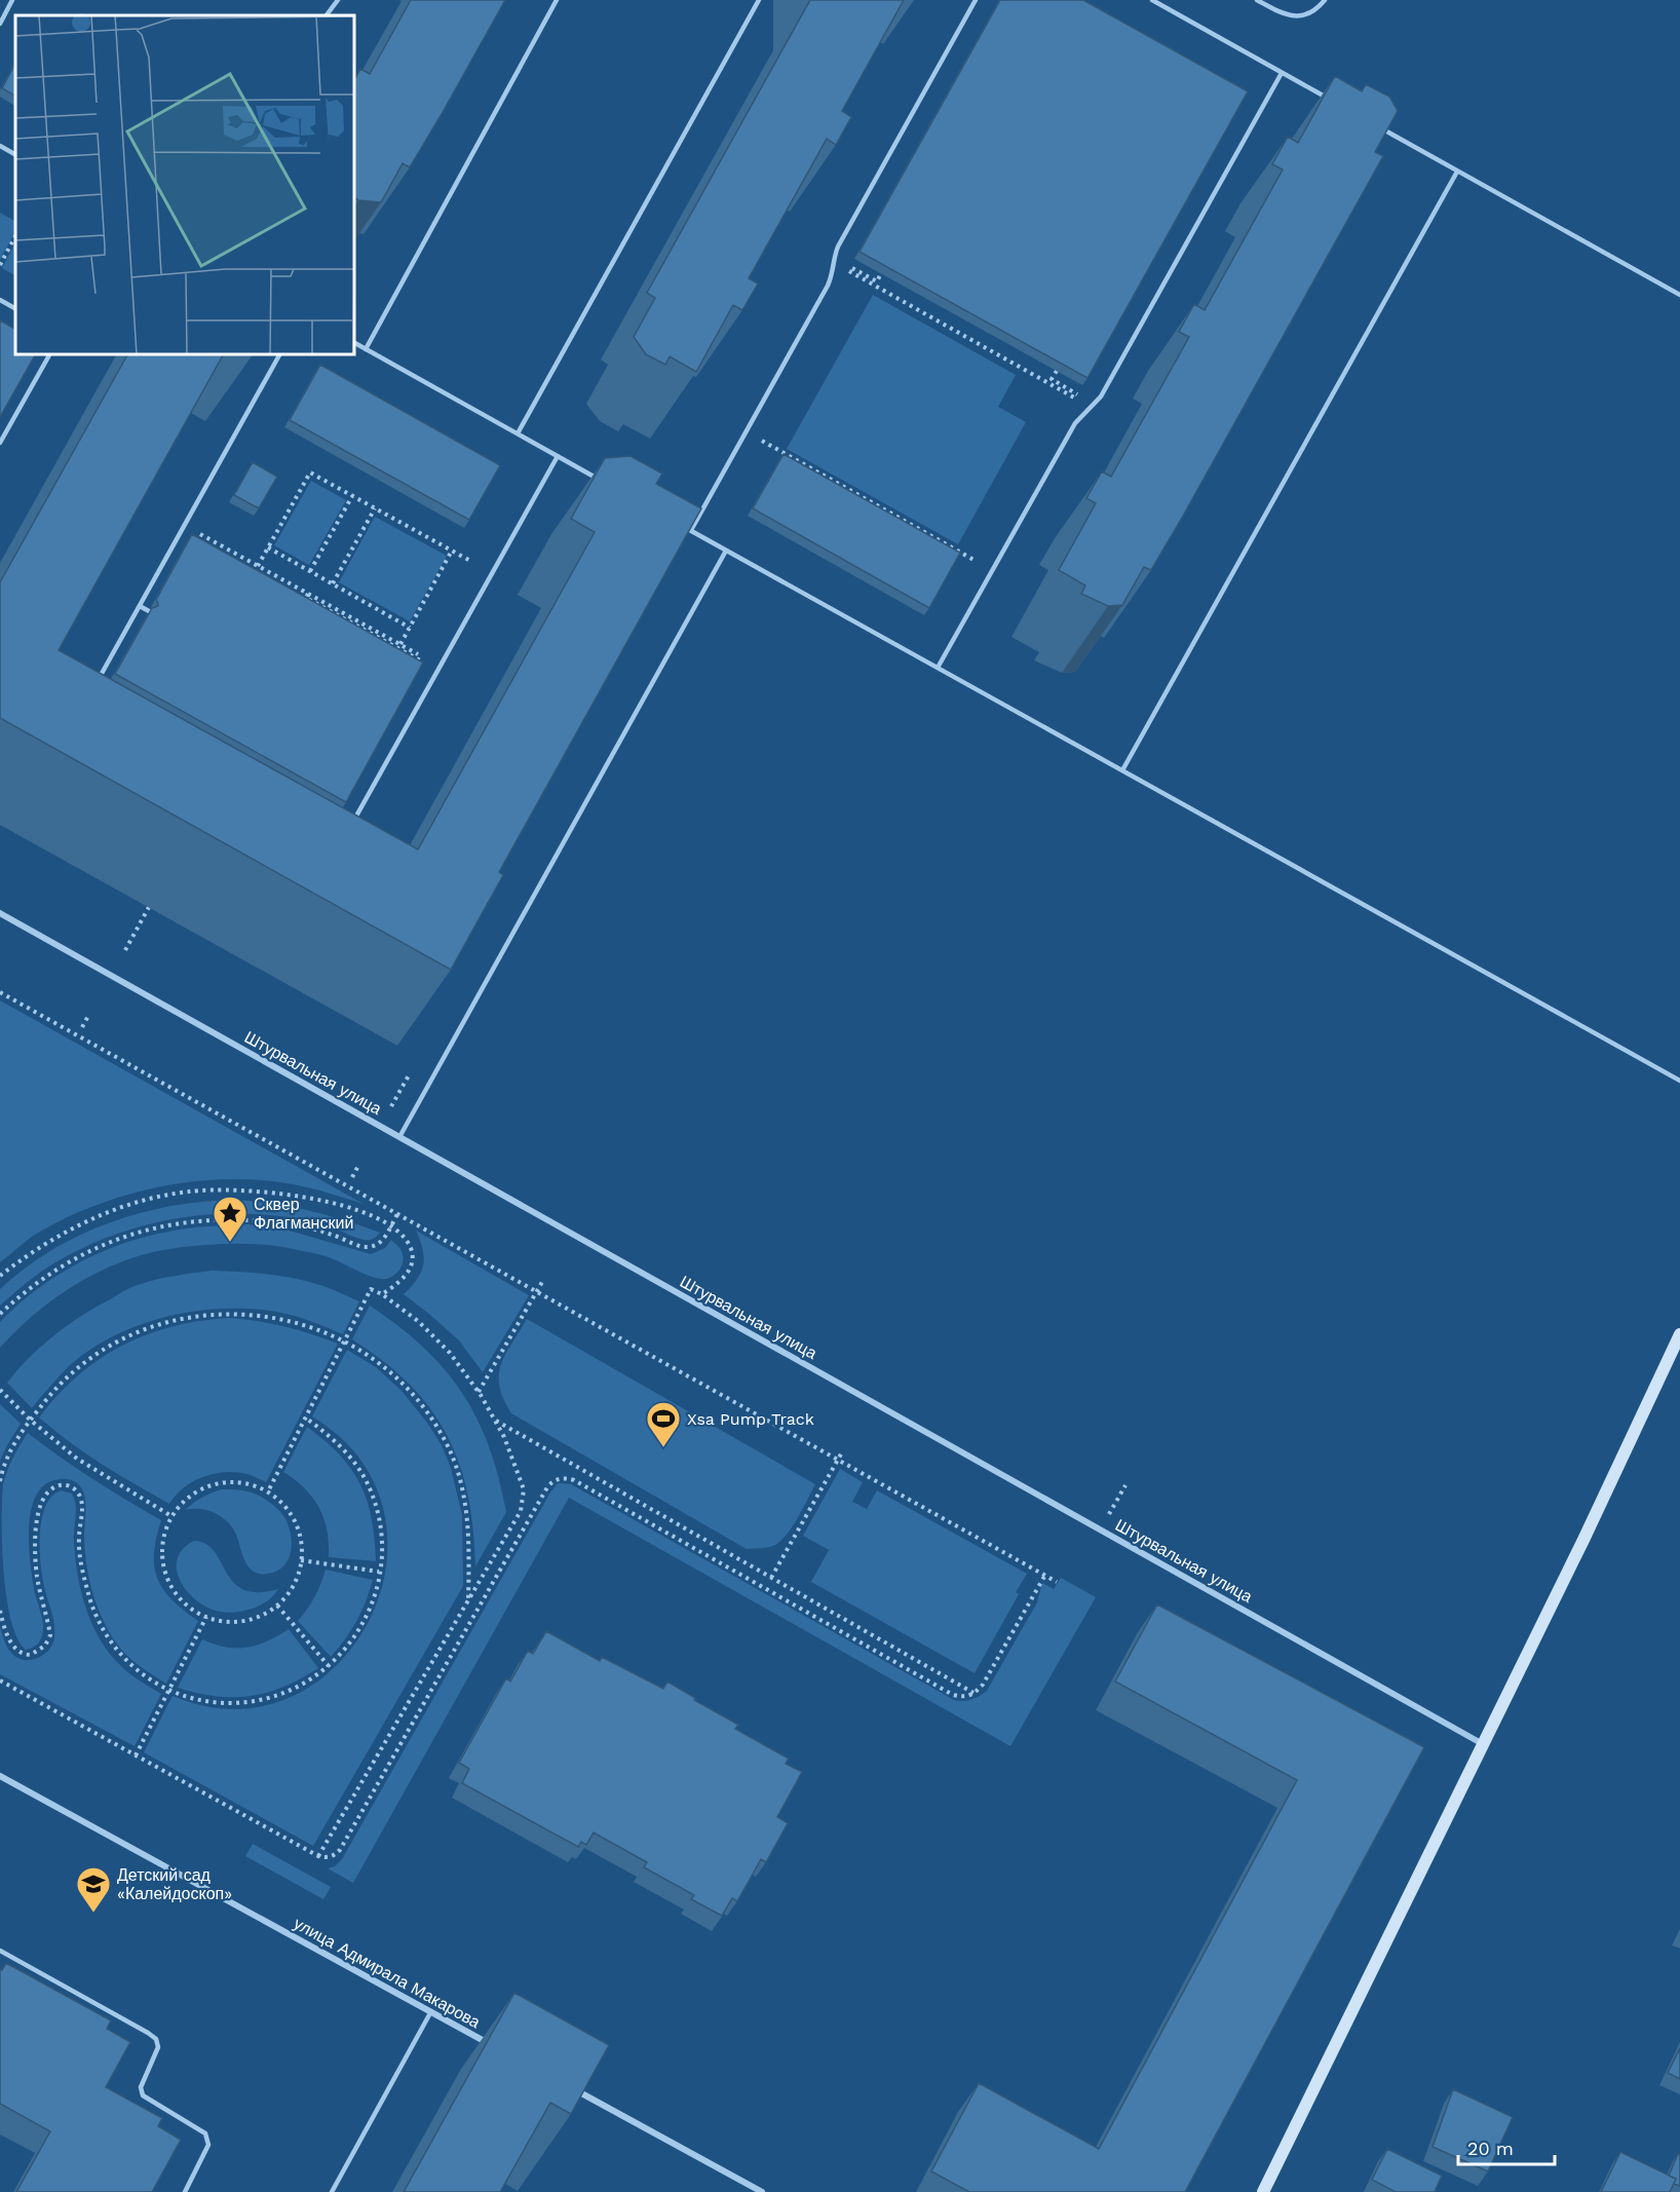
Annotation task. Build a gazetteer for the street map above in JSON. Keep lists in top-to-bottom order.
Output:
{
  "streets": {
    "street": ["Штурвальная улица", "улица Адмирала Макарова"]
  },
  "places": {
    "place": ["Сквер Флагманский"],
    "sports": ["Xsa Pump Track"],
    "school or university": ["Детский сад «Калейдоскоп»"]
  },
  "scale_bar": "20 m"
}
